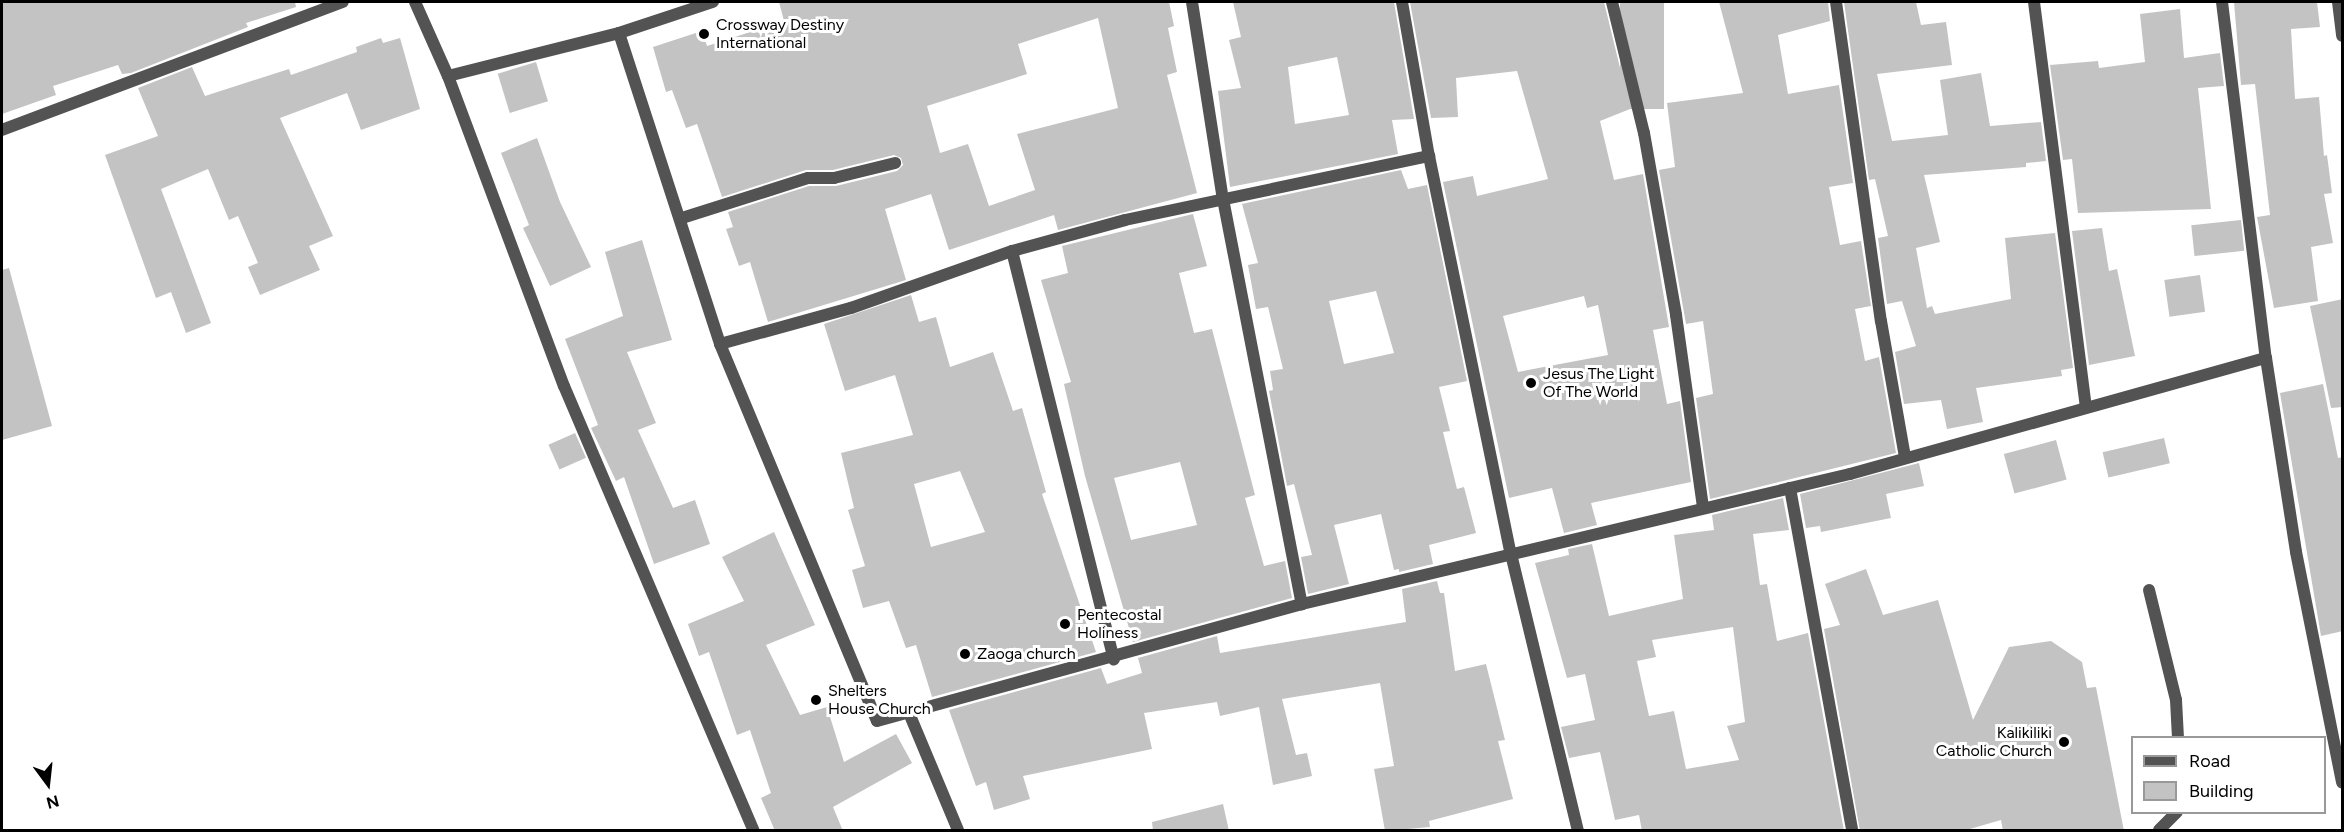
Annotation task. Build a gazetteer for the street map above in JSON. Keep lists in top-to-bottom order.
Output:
{
  "places": [
    "Crossway Destiny International",
    "Jesus The Light Of The World",
    "Pentecostal Holiness",
    "Zaoga church",
    "Shelters House Church",
    "Kalikiliki Catholic Church"
  ],
  "legend": ["Road", "Building"],
  "north": "bottom"
}
